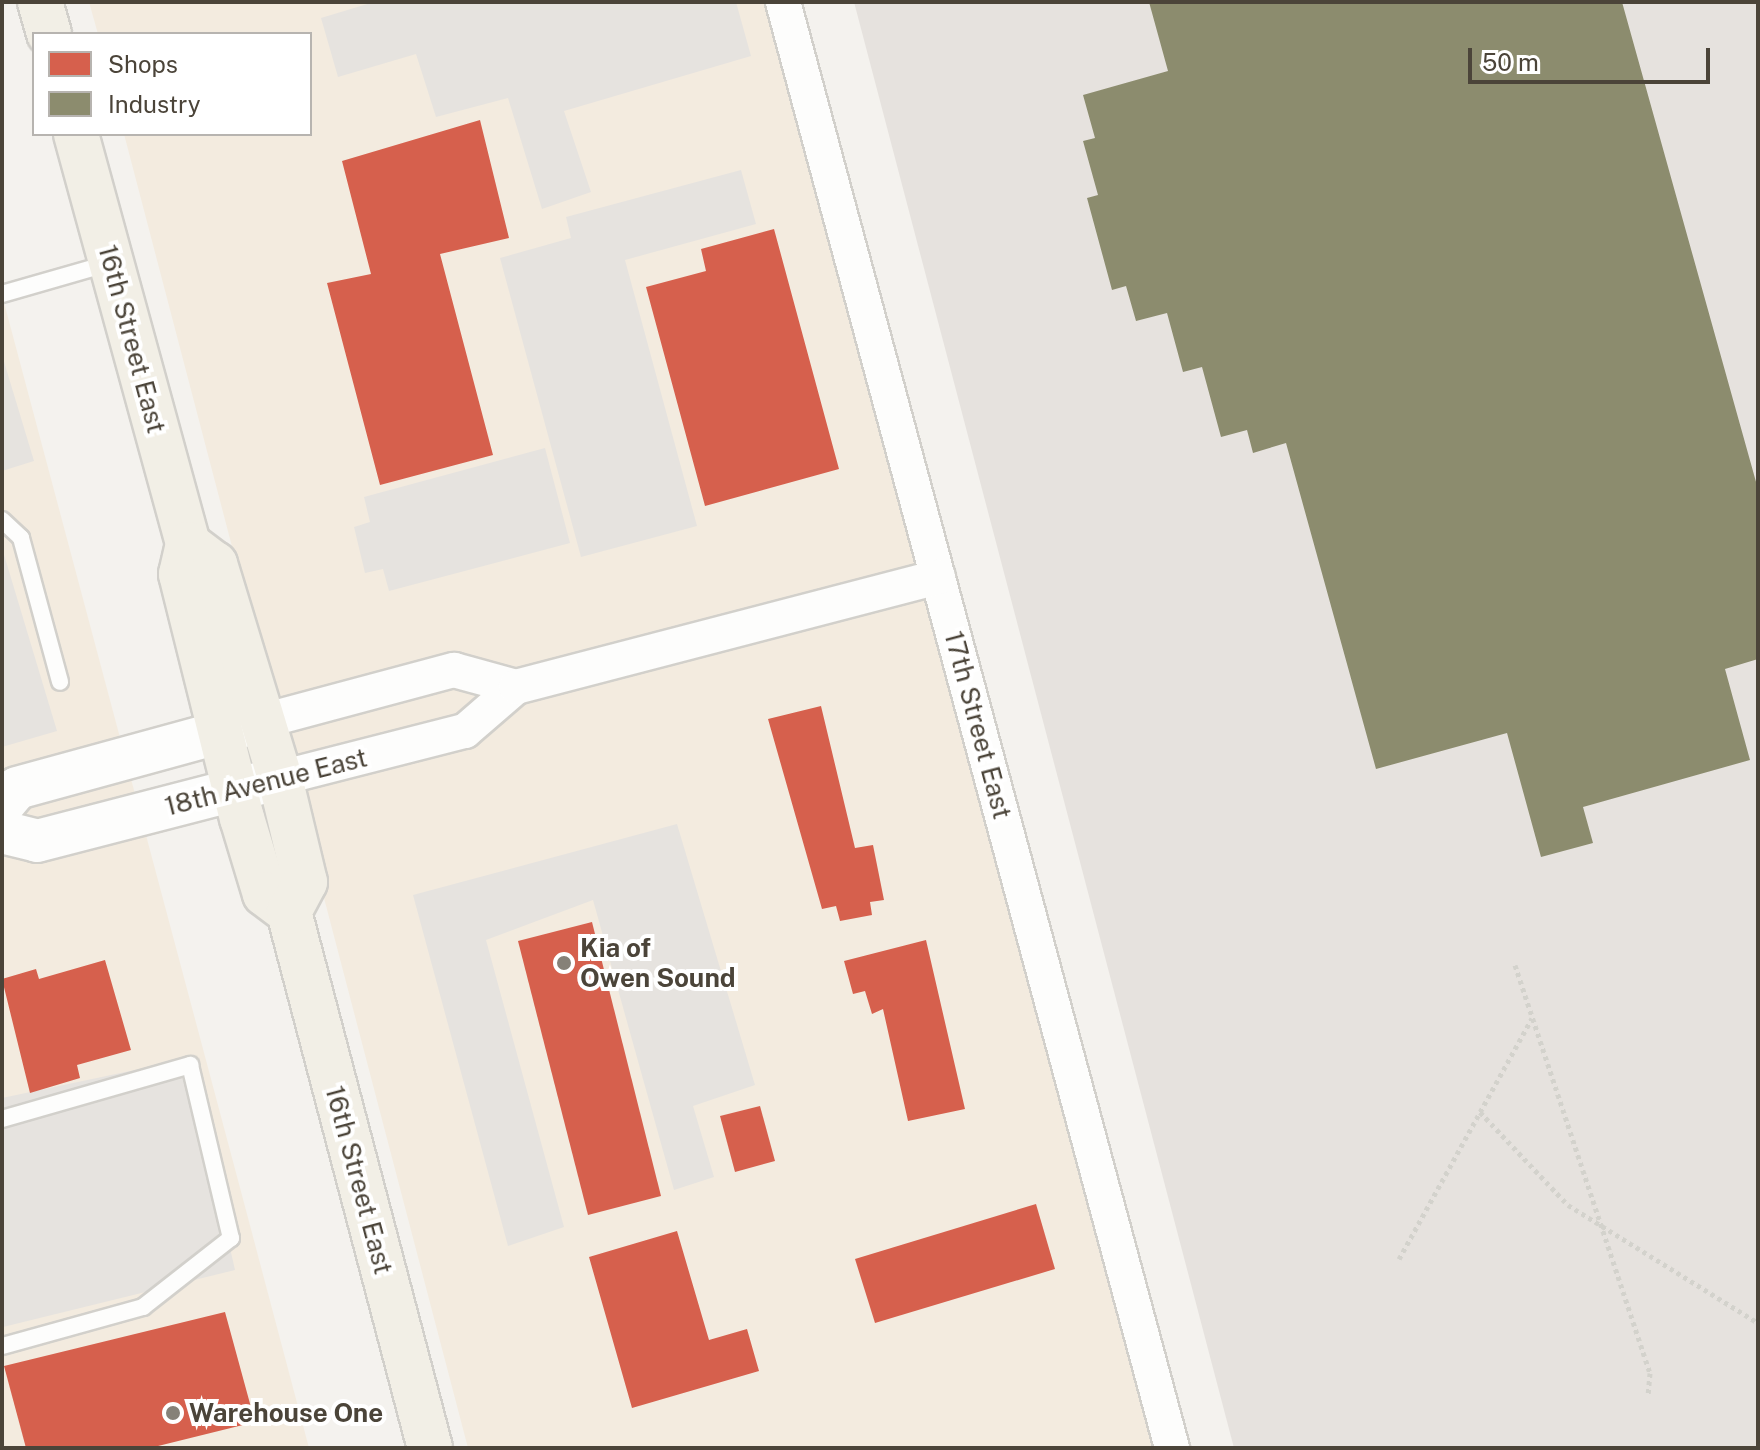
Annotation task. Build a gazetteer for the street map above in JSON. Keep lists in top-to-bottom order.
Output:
{
  "streets": {
    "main road": ["16th Street East"],
    "street": ["17th Street East", "18th Avenue East"]
  },
  "crossings": [
    ["16th Street East", "18th Avenue East"],
    ["17th Street East", "18th Avenue East"]
  ],
  "places": ["Kia of Owen Sound", "Warehouse One"],
  "legend": ["Shops", "Industry"],
  "scale_bar": "50 m"
}
